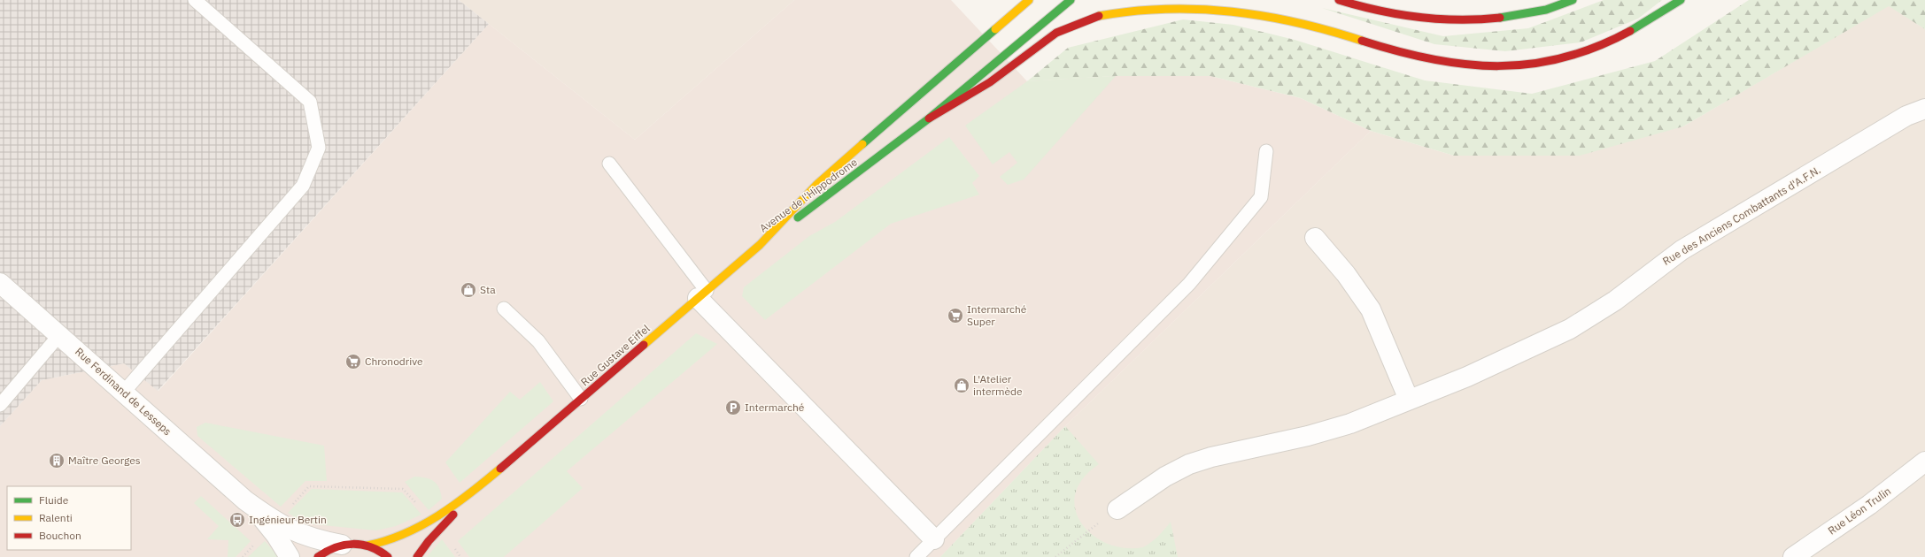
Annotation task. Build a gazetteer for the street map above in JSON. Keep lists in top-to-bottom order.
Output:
{
  "streets": {
    "main road": ["Avenue de l'Hippodrome", "Rue Gustave Eiffel"],
    "street": ["Rue des Anciens Combattants d'A.F.N.", "Rue Ferdinand de Lesseps", "Rue Léon Trulin"]
  },
  "crossings": [
    ["Avenue de l'Hippodrome", "Rue Gustave Eiffel"]
  ],
  "places": {
    "shop": ["Sta", "L'Atelier intermède"],
    "supermarket": ["Intermarché Super", "Chronodrive"],
    "parking": ["Intermarché"],
    "building": ["Maître Georges"],
    "bus stop": ["Ingénieur Bertin"]
  },
  "legend": ["Fluide", "Ralenti", "Bouchon"]
}
